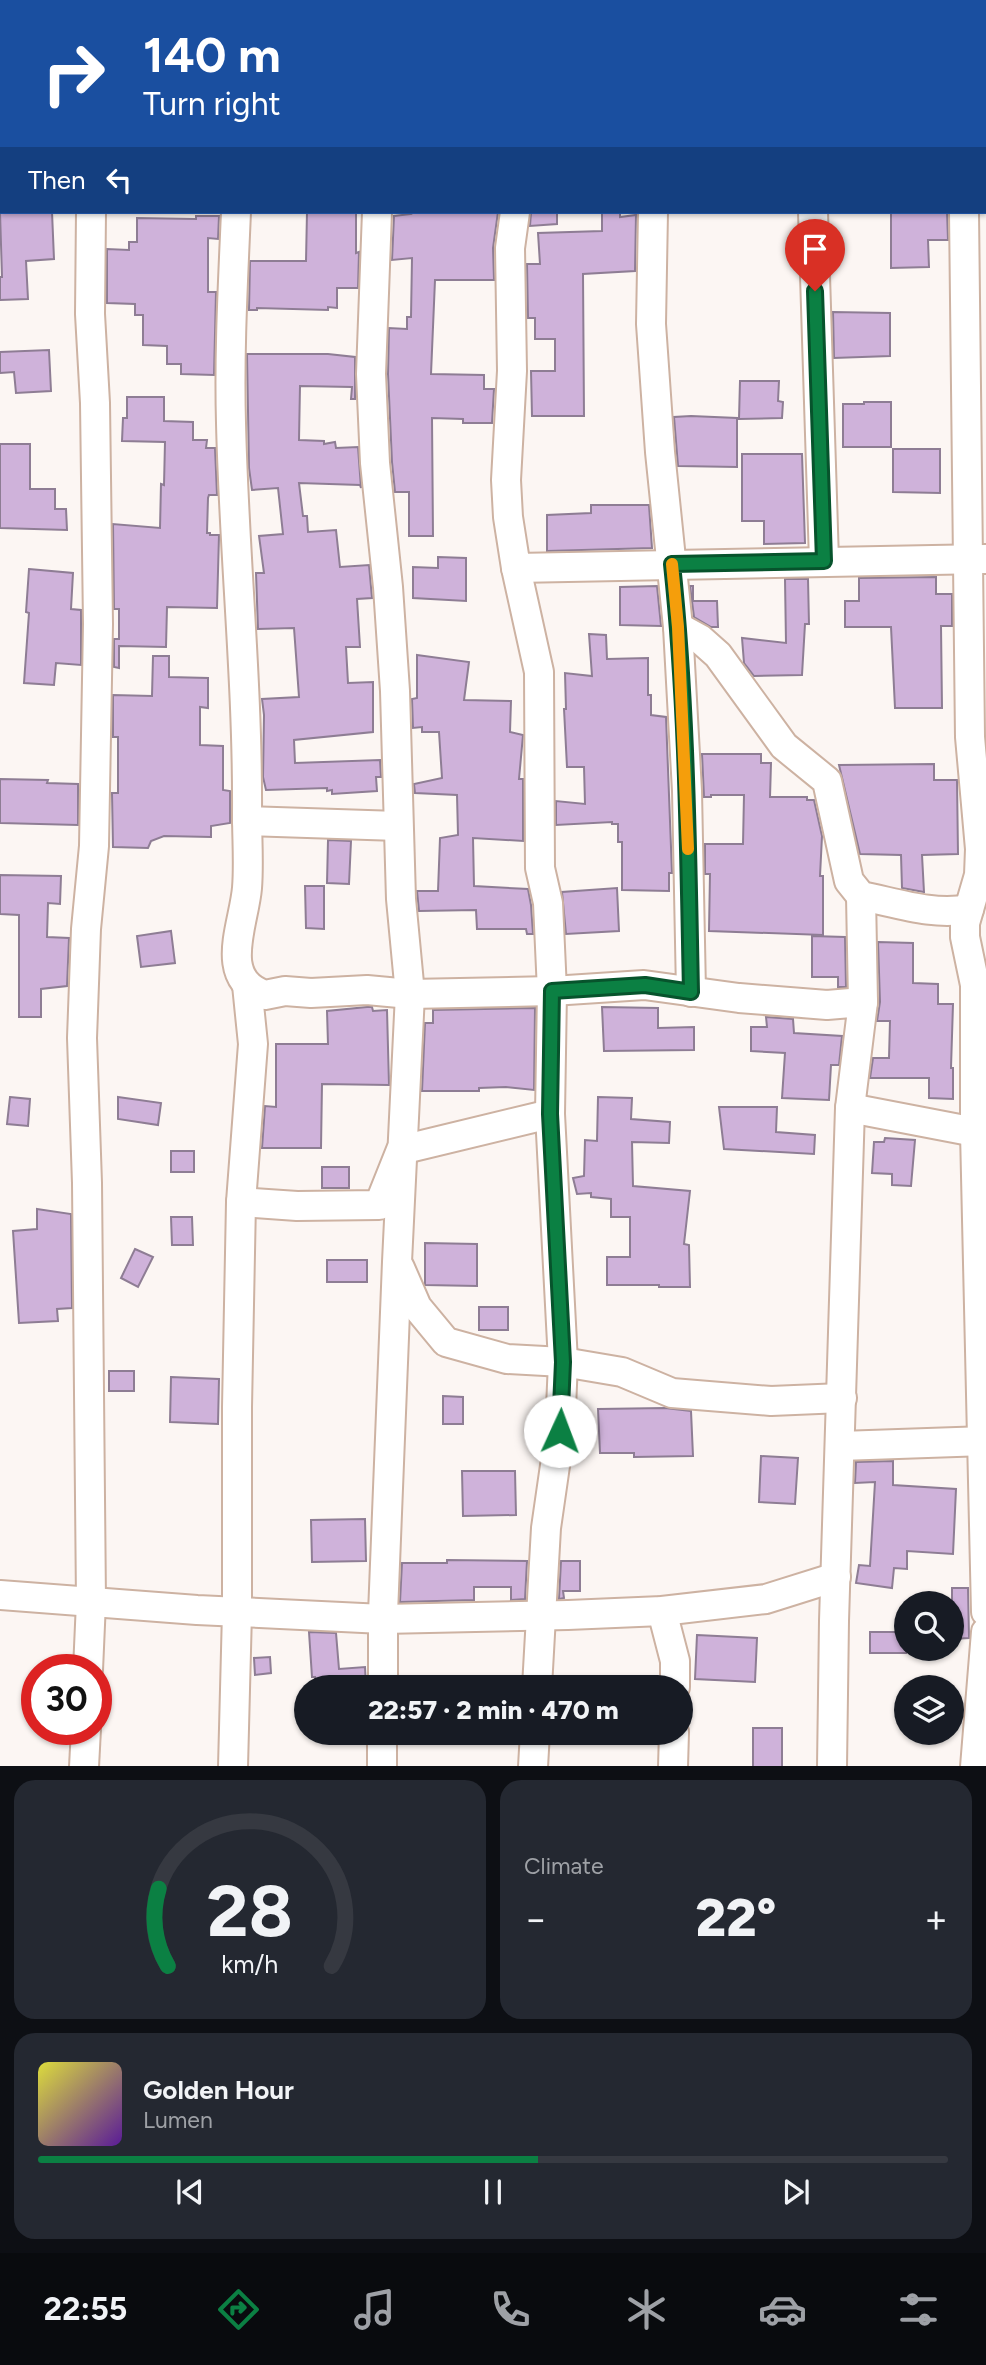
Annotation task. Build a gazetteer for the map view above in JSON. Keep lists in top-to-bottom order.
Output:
{
  "page": {
    "turn": ["140 m", "Turn right"],
    "then": "Then",
    "limit": "30",
    "trip": "22:57 · 2 min · 470 m",
    "tile": "Climate",
    "heat": ["−", "22°", "+"],
    "song": ["Golden Hour", "Lumen"],
    "tabs": "22:55",
    "gauge": ["28", "km/h"]
  }
}
